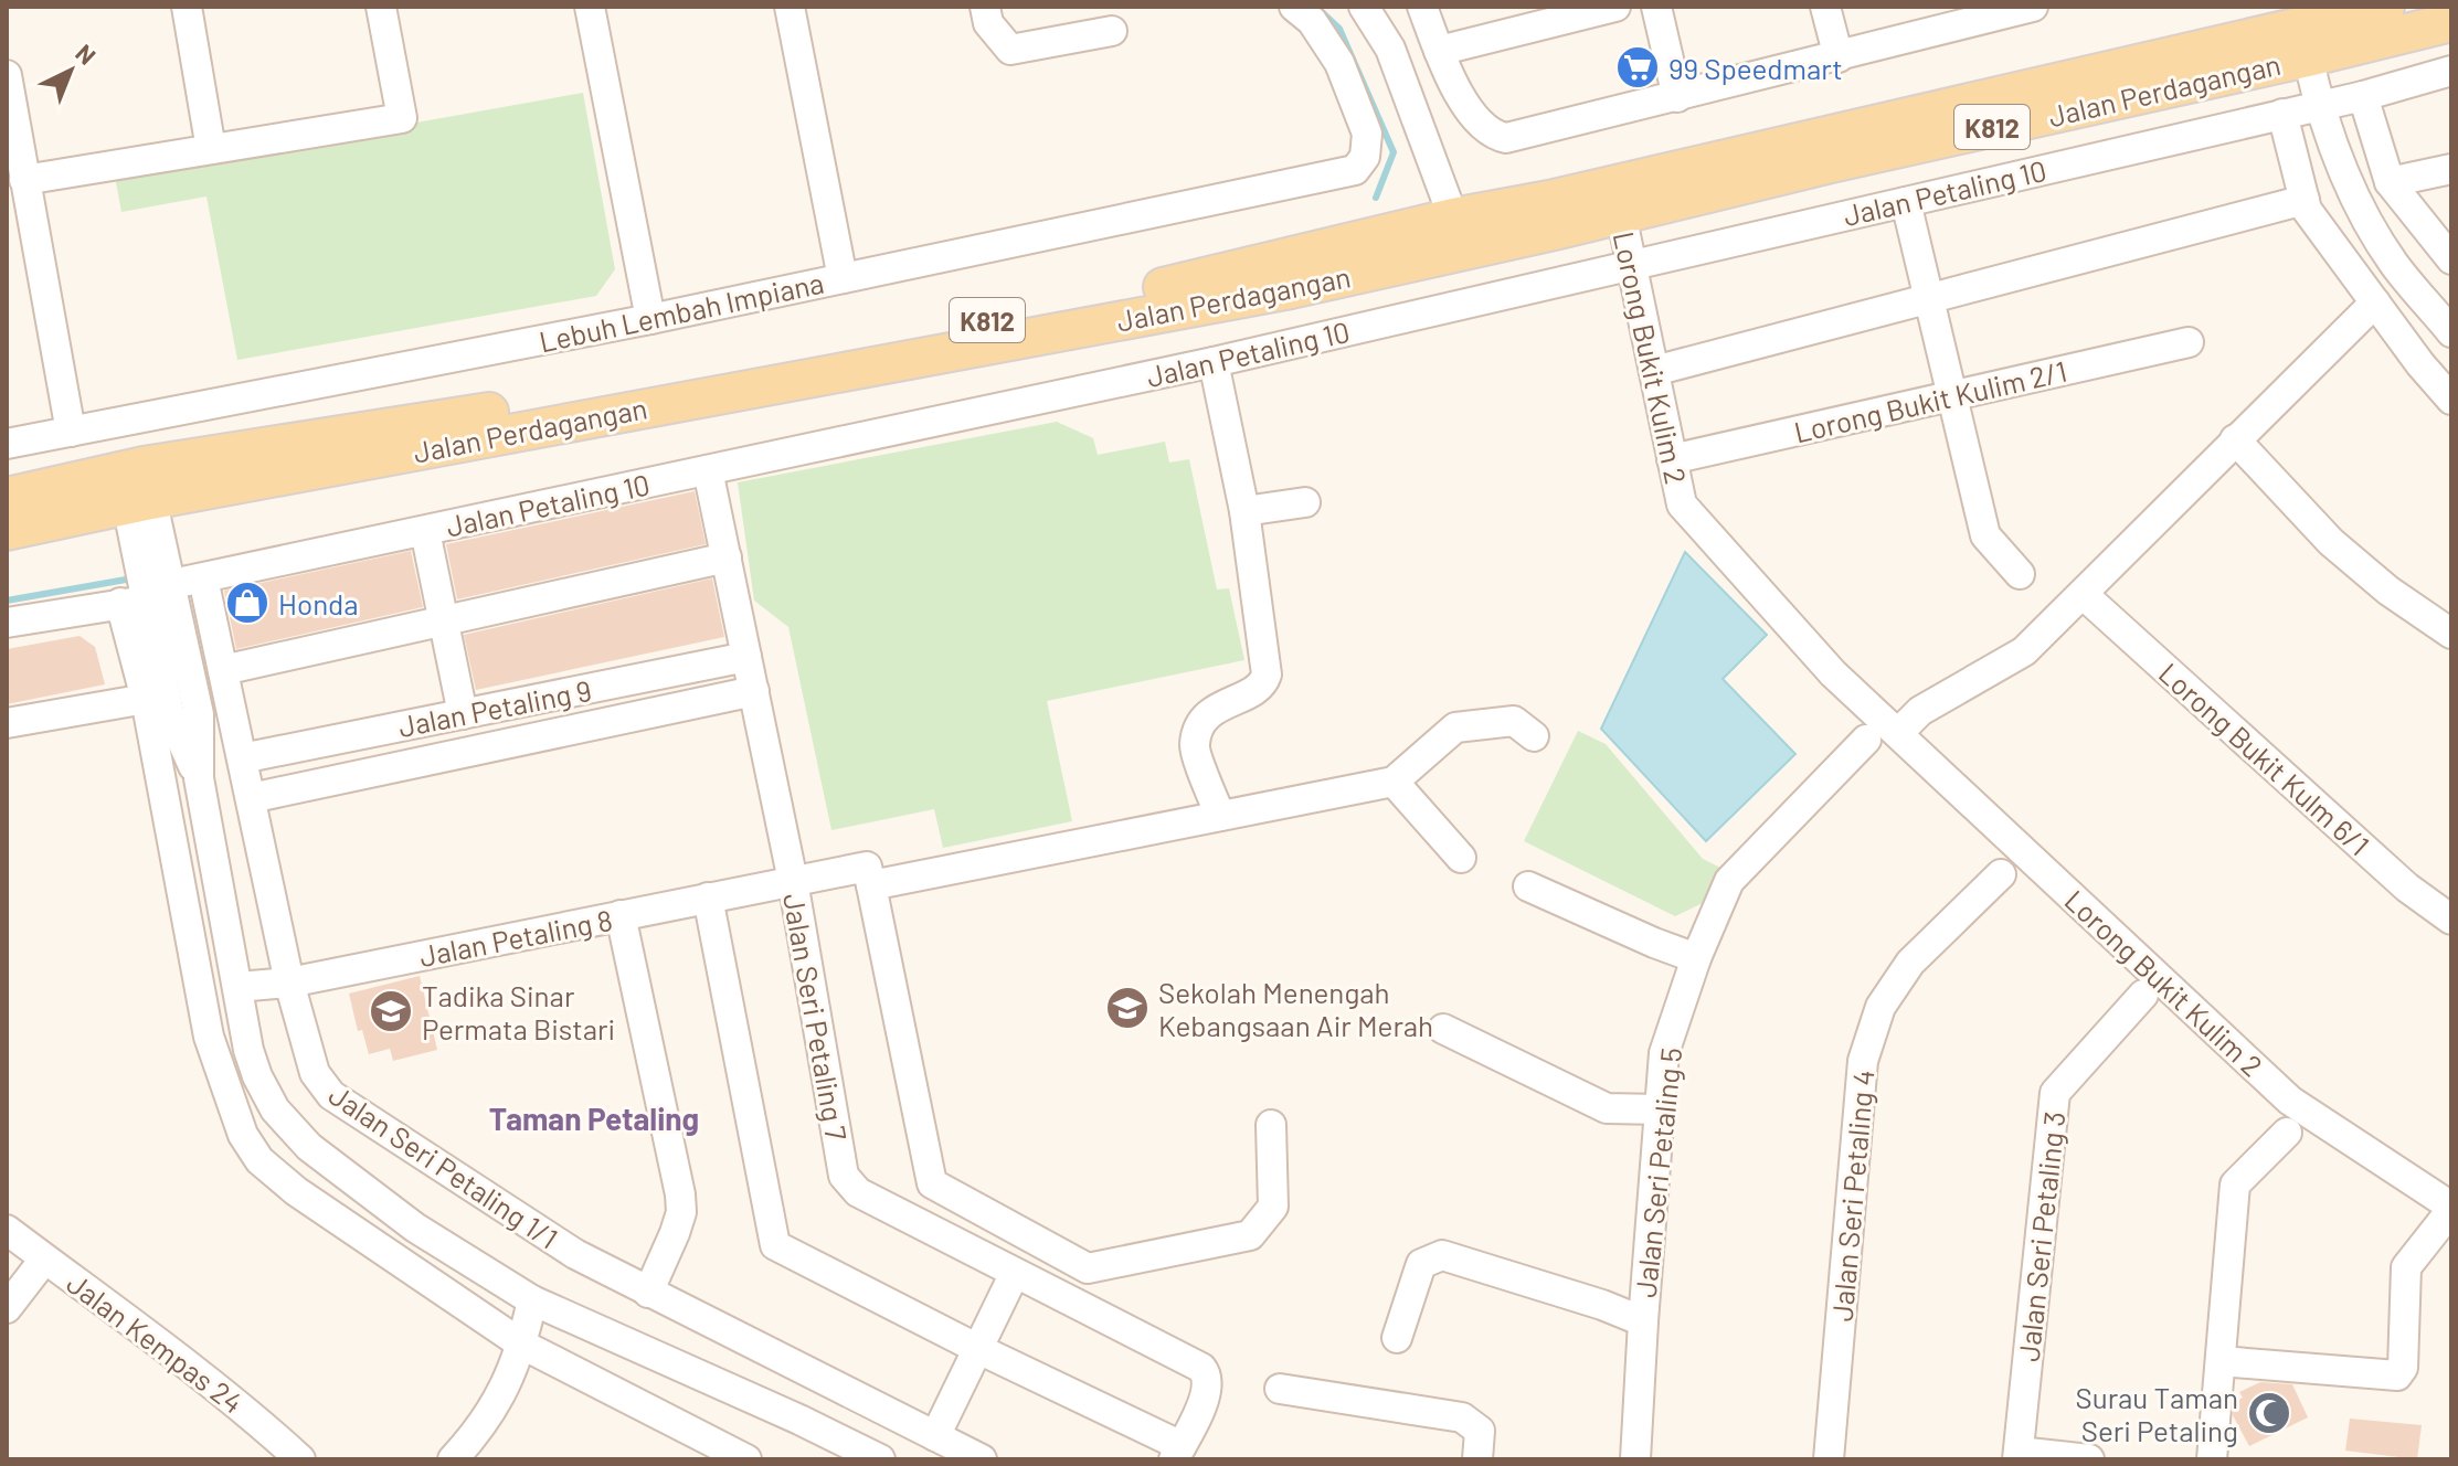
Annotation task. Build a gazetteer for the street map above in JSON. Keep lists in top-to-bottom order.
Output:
{
  "streets": {
    "main road": ["Jalan Perdagangan", "K812"],
    "street": [
      "Jalan Petaling 10",
      "Lebuh Lembah Impiana",
      "Lorong Bukit Kulim 2",
      "Lorong Bukit Kulim 2/1",
      "Jalan Petaling 9",
      "Lorong Bukit Kulm 6/1",
      "Jalan Petaling 8",
      "Jalan Seri Petaling 7",
      "Jalan Seri Petaling 1/1",
      "Jalan Seri Petaling 5",
      "Jalan Seri Petaling 4",
      "Jalan Seri Petaling 3",
      "Jalan Kempas 24"
    ]
  },
  "crossings": [
    ["Jalan Perdagangan", "Lorong Bukit Kulim 2"],
    ["Jalan Petaling 10", "Lorong Bukit Kulim 2"],
    ["Jalan Petaling 10", "Jalan Seri Petaling 7"],
    ["Jalan Petaling 10", "Jalan Seri Petaling 1/1"],
    ["Lorong Bukit Kulim 2", "Lorong Bukit Kulim 2/1"],
    ["Jalan Petaling 9", "Jalan Seri Petaling 7"],
    ["Jalan Petaling 9", "Jalan Seri Petaling 1/1"],
    ["Jalan Petaling 8", "Jalan Seri Petaling 7"],
    ["Jalan Petaling 8", "Jalan Seri Petaling 1/1"]
  ],
  "districts": ["Taman Petaling"],
  "places": {
    "supermarket": ["99 Speedmart"],
    "shop": ["Honda"],
    "school or university": ["Sekolah Menengah Kebangsaan Air Merah", "Tadika Sinar Permata Bistari"],
    "mosque": ["Surau Taman Seri Petaling"]
  },
  "north": "top right"
}
